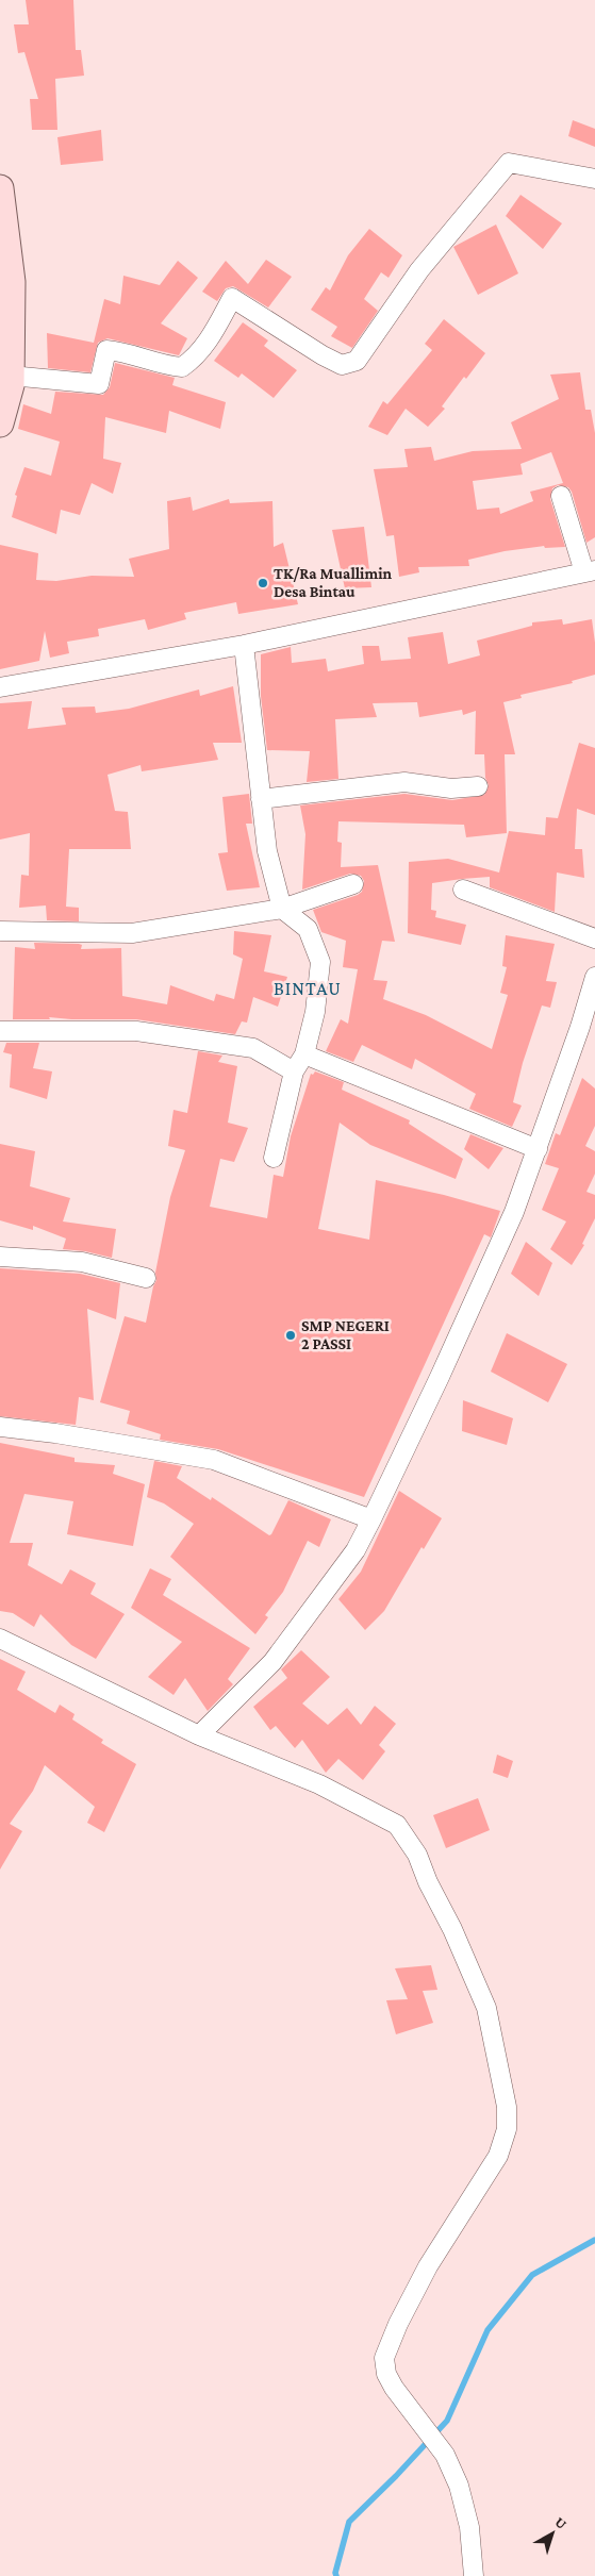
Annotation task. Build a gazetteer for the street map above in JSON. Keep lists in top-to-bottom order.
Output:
{
  "districts": ["BINTAU"],
  "places": ["TK/Ra Muallimin Desa Bintau", "SMP NEGERI 2 PASSI"],
  "north": "top right"
}
